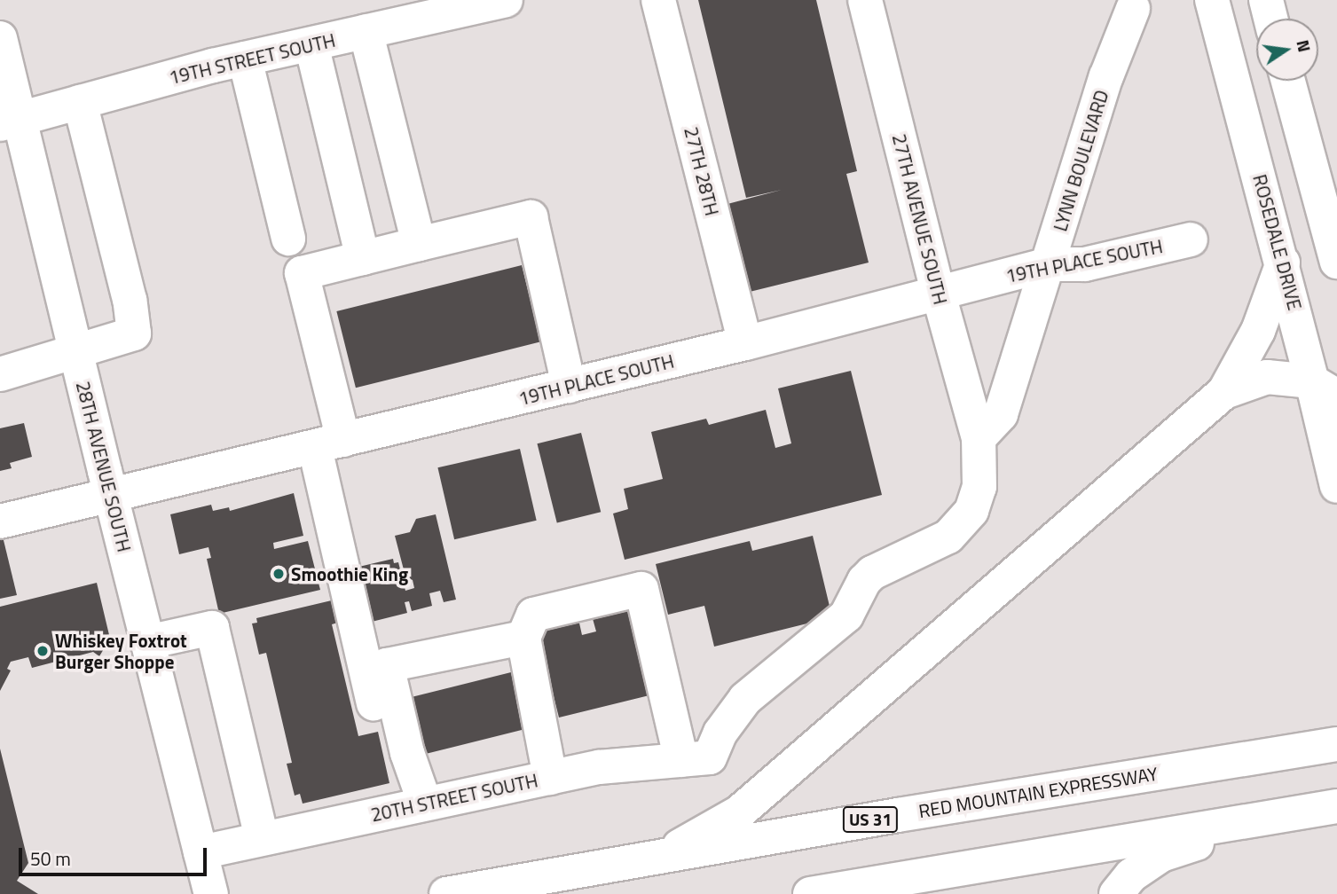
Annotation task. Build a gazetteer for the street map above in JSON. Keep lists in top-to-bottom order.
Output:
{
  "streets": {
    "main road": [
      "19TH STREET SOUTH",
      "LYNN BOULEVARD",
      "27TH 28TH",
      "27TH AVENUE SOUTH",
      "ROSEDALE DRIVE",
      "19TH PLACE SOUTH",
      "28TH AVENUE SOUTH",
      "RED MOUNTAIN EXPRESSWAY",
      "20TH STREET SOUTH",
      "US 31"
    ]
  },
  "crossings": [
    ["19TH STREET SOUTH", "28TH AVENUE SOUTH"],
    ["LYNN BOULEVARD", "27TH AVENUE SOUTH"],
    ["LYNN BOULEVARD", "19TH PLACE SOUTH"],
    ["27TH 28TH", "19TH PLACE SOUTH"],
    ["27TH AVENUE SOUTH", "19TH PLACE SOUTH"],
    ["19TH PLACE SOUTH", "28TH AVENUE SOUTH"],
    ["28TH AVENUE SOUTH", "20TH STREET SOUTH"]
  ],
  "places": ["Smoothie King", "Whiskey Foxtrot Burger Shoppe"],
  "scale_bar": "50 m",
  "north": "right"
}
